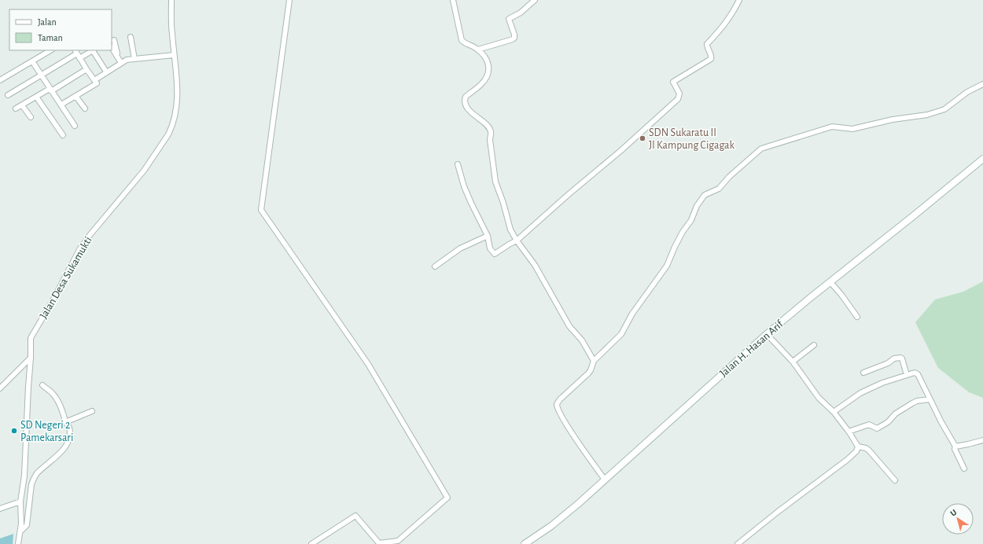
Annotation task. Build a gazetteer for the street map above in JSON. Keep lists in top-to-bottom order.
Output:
{
  "streets": {
    "main road": ["Jalan H. Hasan Arif"],
    "street": ["Jalan Desa Sukamukti"]
  },
  "places": ["SDN Sukaratu II Jl Kampung Cigagak", "SD Negeri 2 Pamekarsari"],
  "legend": ["Jalan", "Taman"],
  "north": "top left"
}
